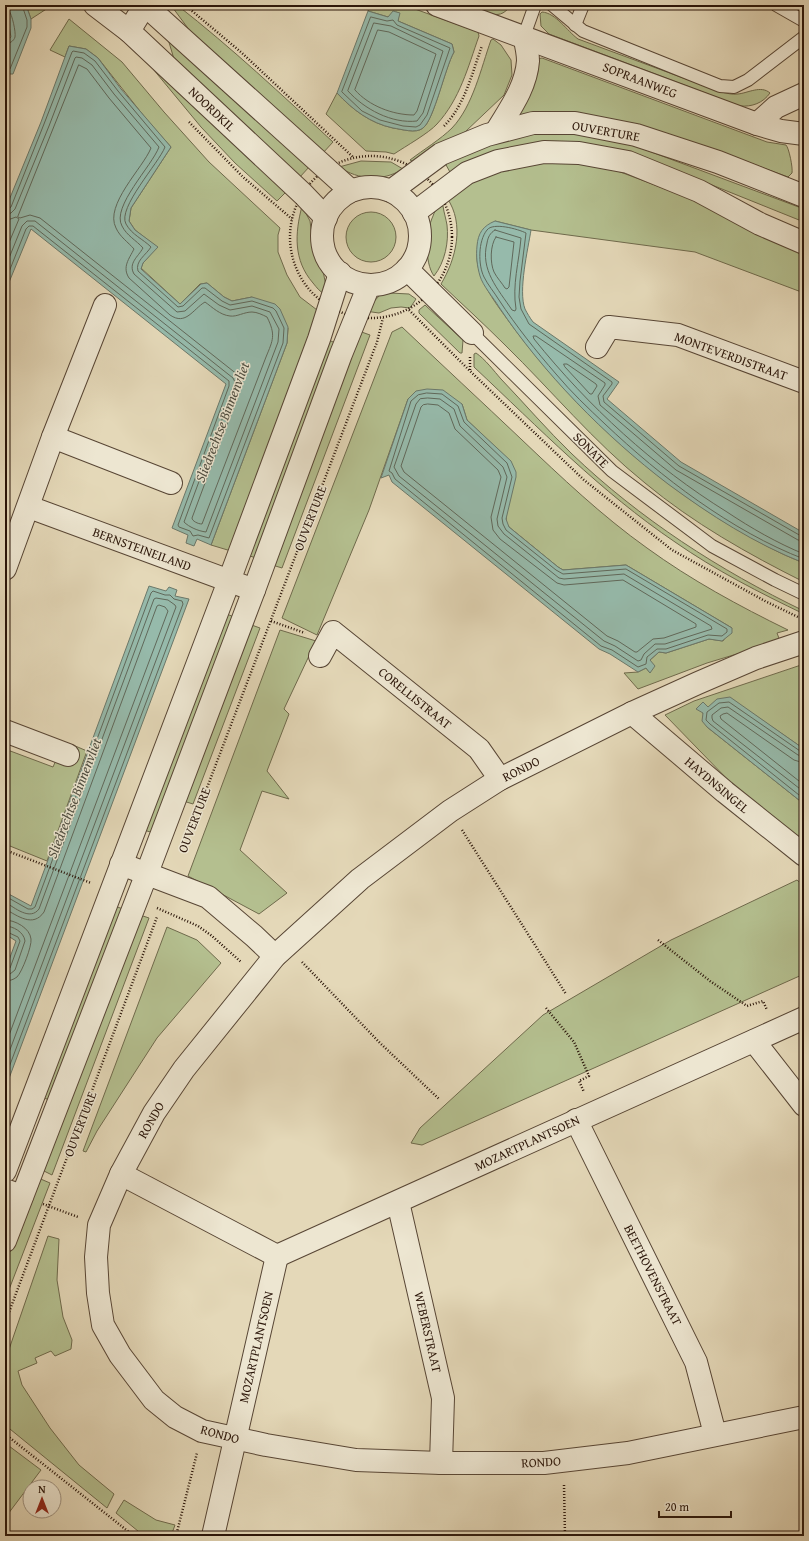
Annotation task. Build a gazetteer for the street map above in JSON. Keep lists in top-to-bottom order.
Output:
{
  "streets": {
    "street": [
      "SOPRAANWEG",
      "NOORDKIL",
      "OUVERTURE",
      "MONTEVERDISTRAAT",
      "SONATE",
      "BERNSTEINEILAND",
      "CORELLISTRAAT",
      "RONDO",
      "HAYDNSINGEL",
      "MOZARTPLANTSOEN",
      "BEETHOVENSTRAAT",
      "WEBERSTRAAT"
    ]
  },
  "crossings": [
    ["NOORDKIL", "OUVERTURE"],
    ["NOORDKIL", "SONATE"],
    ["OUVERTURE", "SONATE"],
    ["OUVERTURE", "BERNSTEINEILAND"],
    ["CORELLISTRAAT", "RONDO"],
    ["RONDO", "HAYDNSINGEL"],
    ["RONDO", "MOZARTPLANTSOEN"],
    ["RONDO", "BEETHOVENSTRAAT"],
    ["RONDO", "WEBERSTRAAT"],
    ["MOZARTPLANTSOEN", "BEETHOVENSTRAAT"],
    ["MOZARTPLANTSOEN", "WEBERSTRAAT"]
  ],
  "water": ["Sliedrechtse Binnenvliet"],
  "scale_bar": "20 m",
  "north": "top"
}
